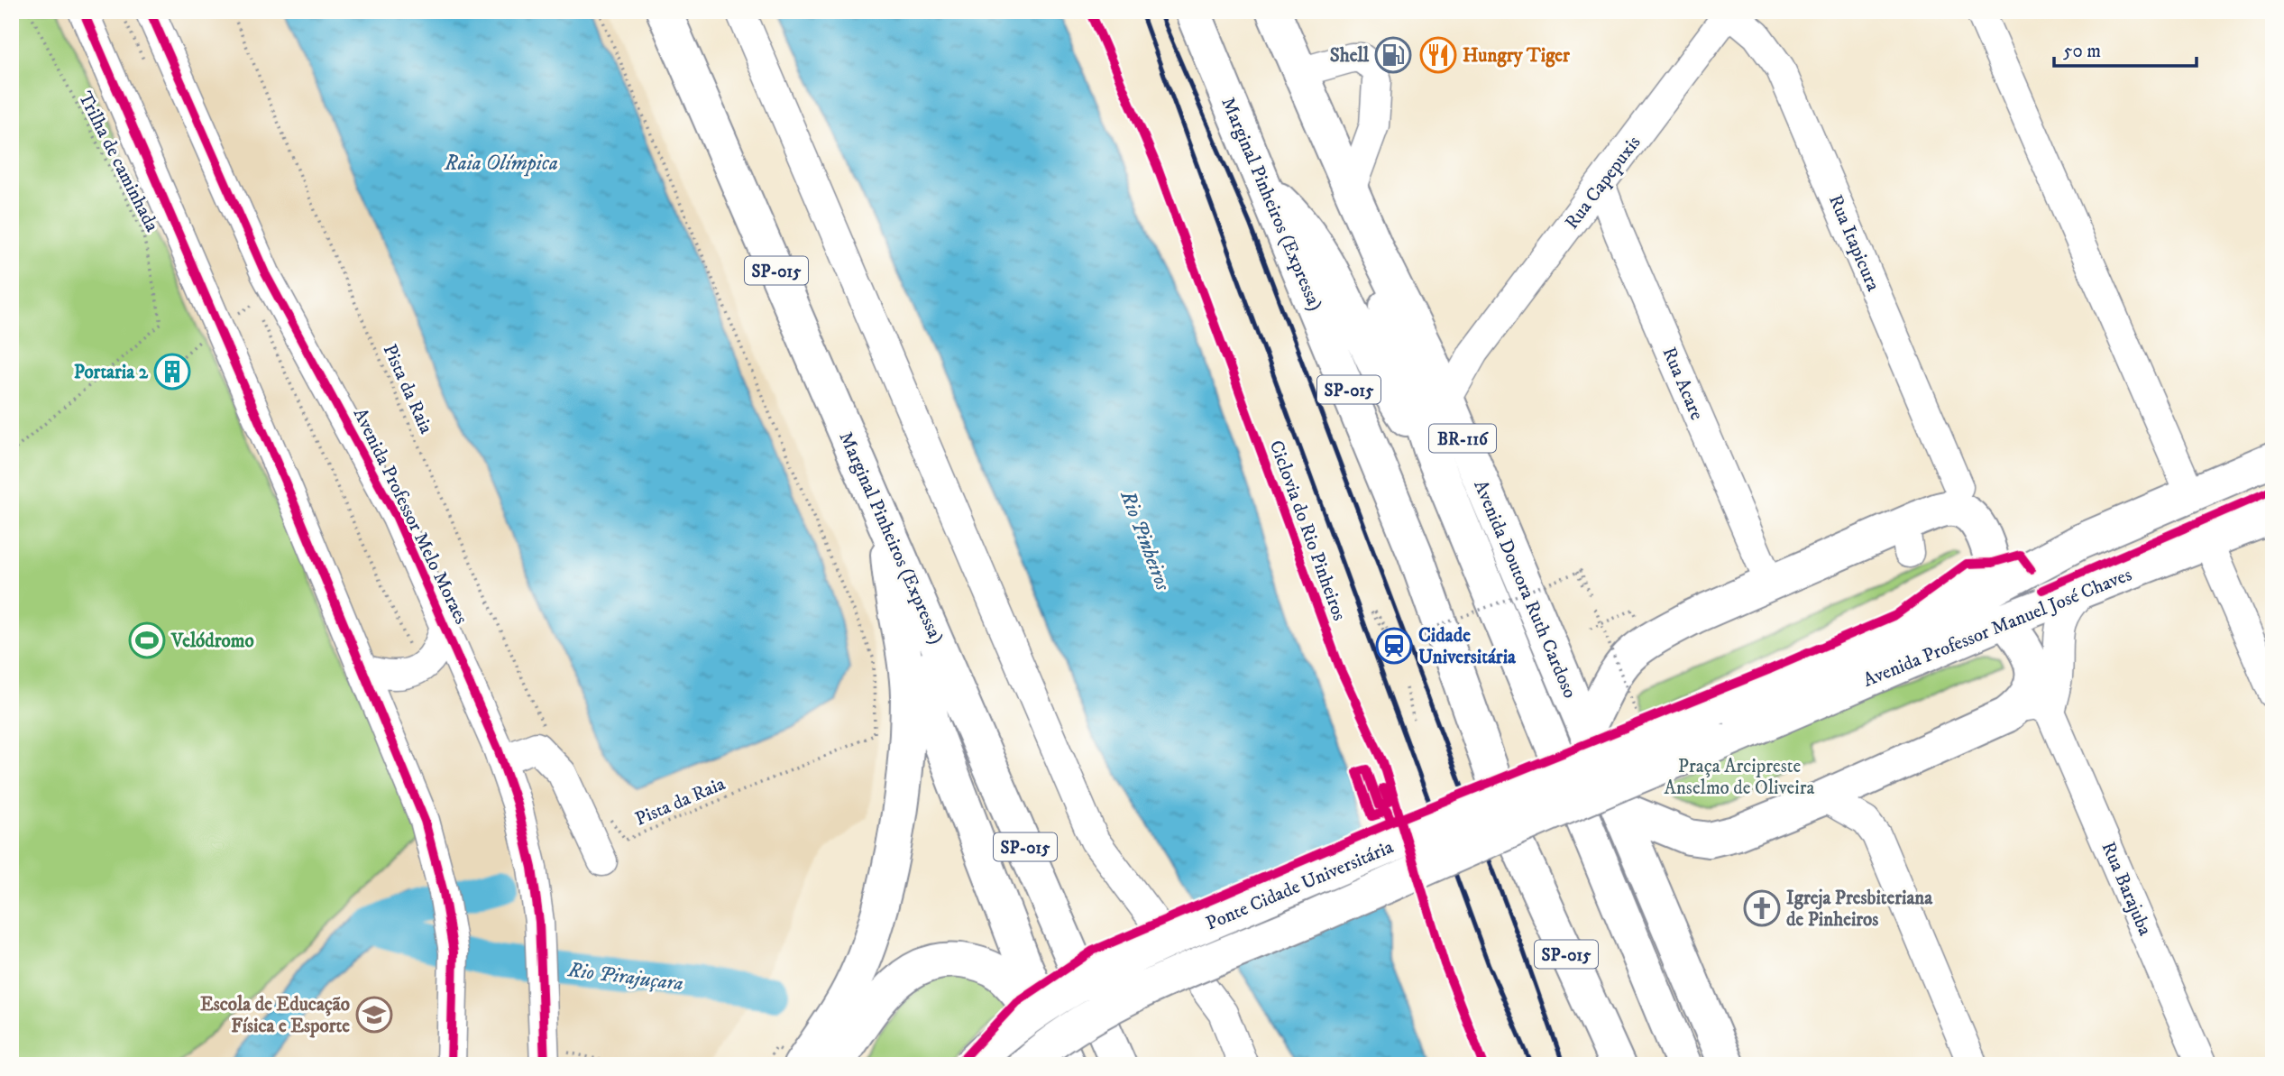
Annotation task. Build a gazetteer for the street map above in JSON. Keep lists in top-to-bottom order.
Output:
{
  "streets": {
    "main road": [
      "Marginal Pinheiros (Expressa)",
      "SP-015",
      "BR-116",
      "Avenida Doutora Ruth Cardoso",
      "Avenida Professor Manuel José Chaves",
      "Ponte Cidade Universitária"
    ],
    "street": [
      "Rua Capepuxis",
      "Rua Itapicura",
      "Rua Acare",
      "Avenida Professor Melo Moraes",
      "Rua Barajuba"
    ],
    "path": ["Pista da Raia"],
    "cycle path": ["Trilha de caminhada", "Ciclovia do Rio Pinheiros"]
  },
  "crossings": [
    ["Rua Capepuxis", "Rua Itapicura"],
    ["Rua Capepuxis", "Rua Acare"],
    ["Rua Capepuxis", "Avenida Doutora Ruth Cardoso"],
    ["Avenida Professor Manuel José Chaves", "Ponte Cidade Universitária"]
  ],
  "water": ["Raia Olímpica", "Rio Pinheiros", "Rio Pirajuçara"],
  "parks": ["Praça Arcipreste Anselmo de Oliveira"],
  "places": {
    "fuel station": ["Shell"],
    "restaurant": ["Hungry Tiger"],
    "building": ["Portaria 2"],
    "sports": ["Velódromo"],
    "station": ["Cidade Universitária"],
    "church": ["Igreja Presbiteriana de Pinheiros"],
    "school or university": ["Escola de Educação Física e Esporte"]
  },
  "scale_bar": "50 m"
}
